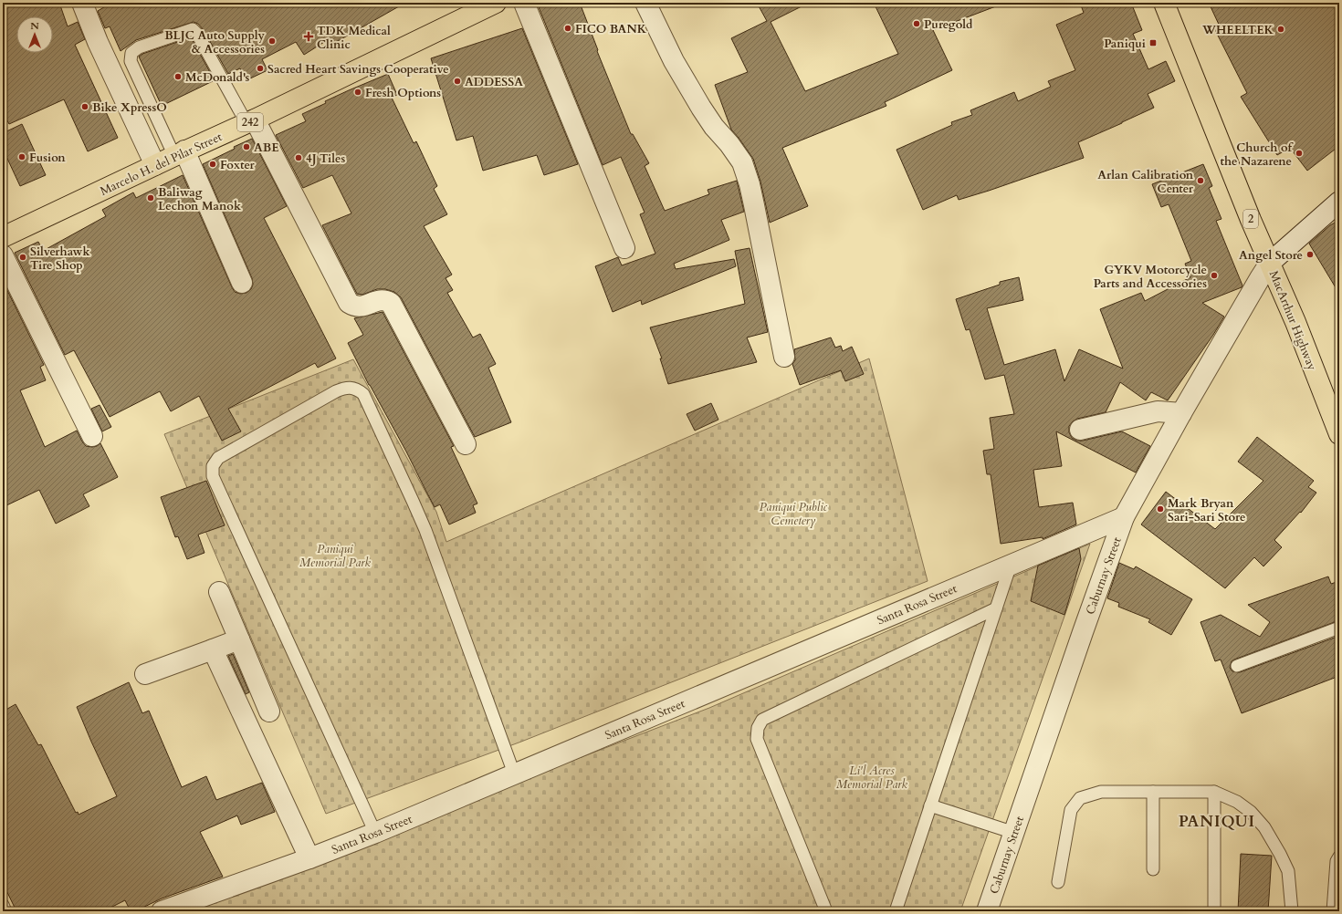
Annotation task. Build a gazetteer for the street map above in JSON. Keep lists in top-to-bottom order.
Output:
{
  "streets": {
    "main road": [
      "242",
      "Marcelo H. del Pilar Street",
      "2",
      "MacArthur Highway"
    ],
    "street": ["Caburnay Street", "Santa Rosa Street"]
  },
  "crossings": [
    ["MacArthur Highway", "Caburnay Street"],
    ["Caburnay Street", "Santa Rosa Street"]
  ],
  "districts": ["PANIQUI"],
  "parks": ["Paniqui Public Cemetery", "Paniqui Memorial Park", "Li'l Acres Memorial Park"],
  "places": {
    "other": [
      "Puregold",
      "FICO BANK",
      "WHEELTEK",
      "BLJC Auto Supply & Accessories",
      "Sacred Heart Savings Cooperative",
      "McDonald's",
      "ADDESSA",
      "Fresh Options",
      "Bike XpressO",
      "ABE",
      "Church of the Nazarene",
      "Fusion",
      "4J Tiles",
      "Foxter",
      "Arlan Calibration Center",
      "Baliwag Lechon Manok",
      "Angel Store",
      "Silverhawk Tire Shop",
      "GYKV Motorcycle Parts and Accessories",
      "Mark Bryan Sari-Sari Store"
    ],
    "health": ["TDK Medical Clinic"],
    "transit": ["Paniqui"]
  },
  "north": "top"
}
